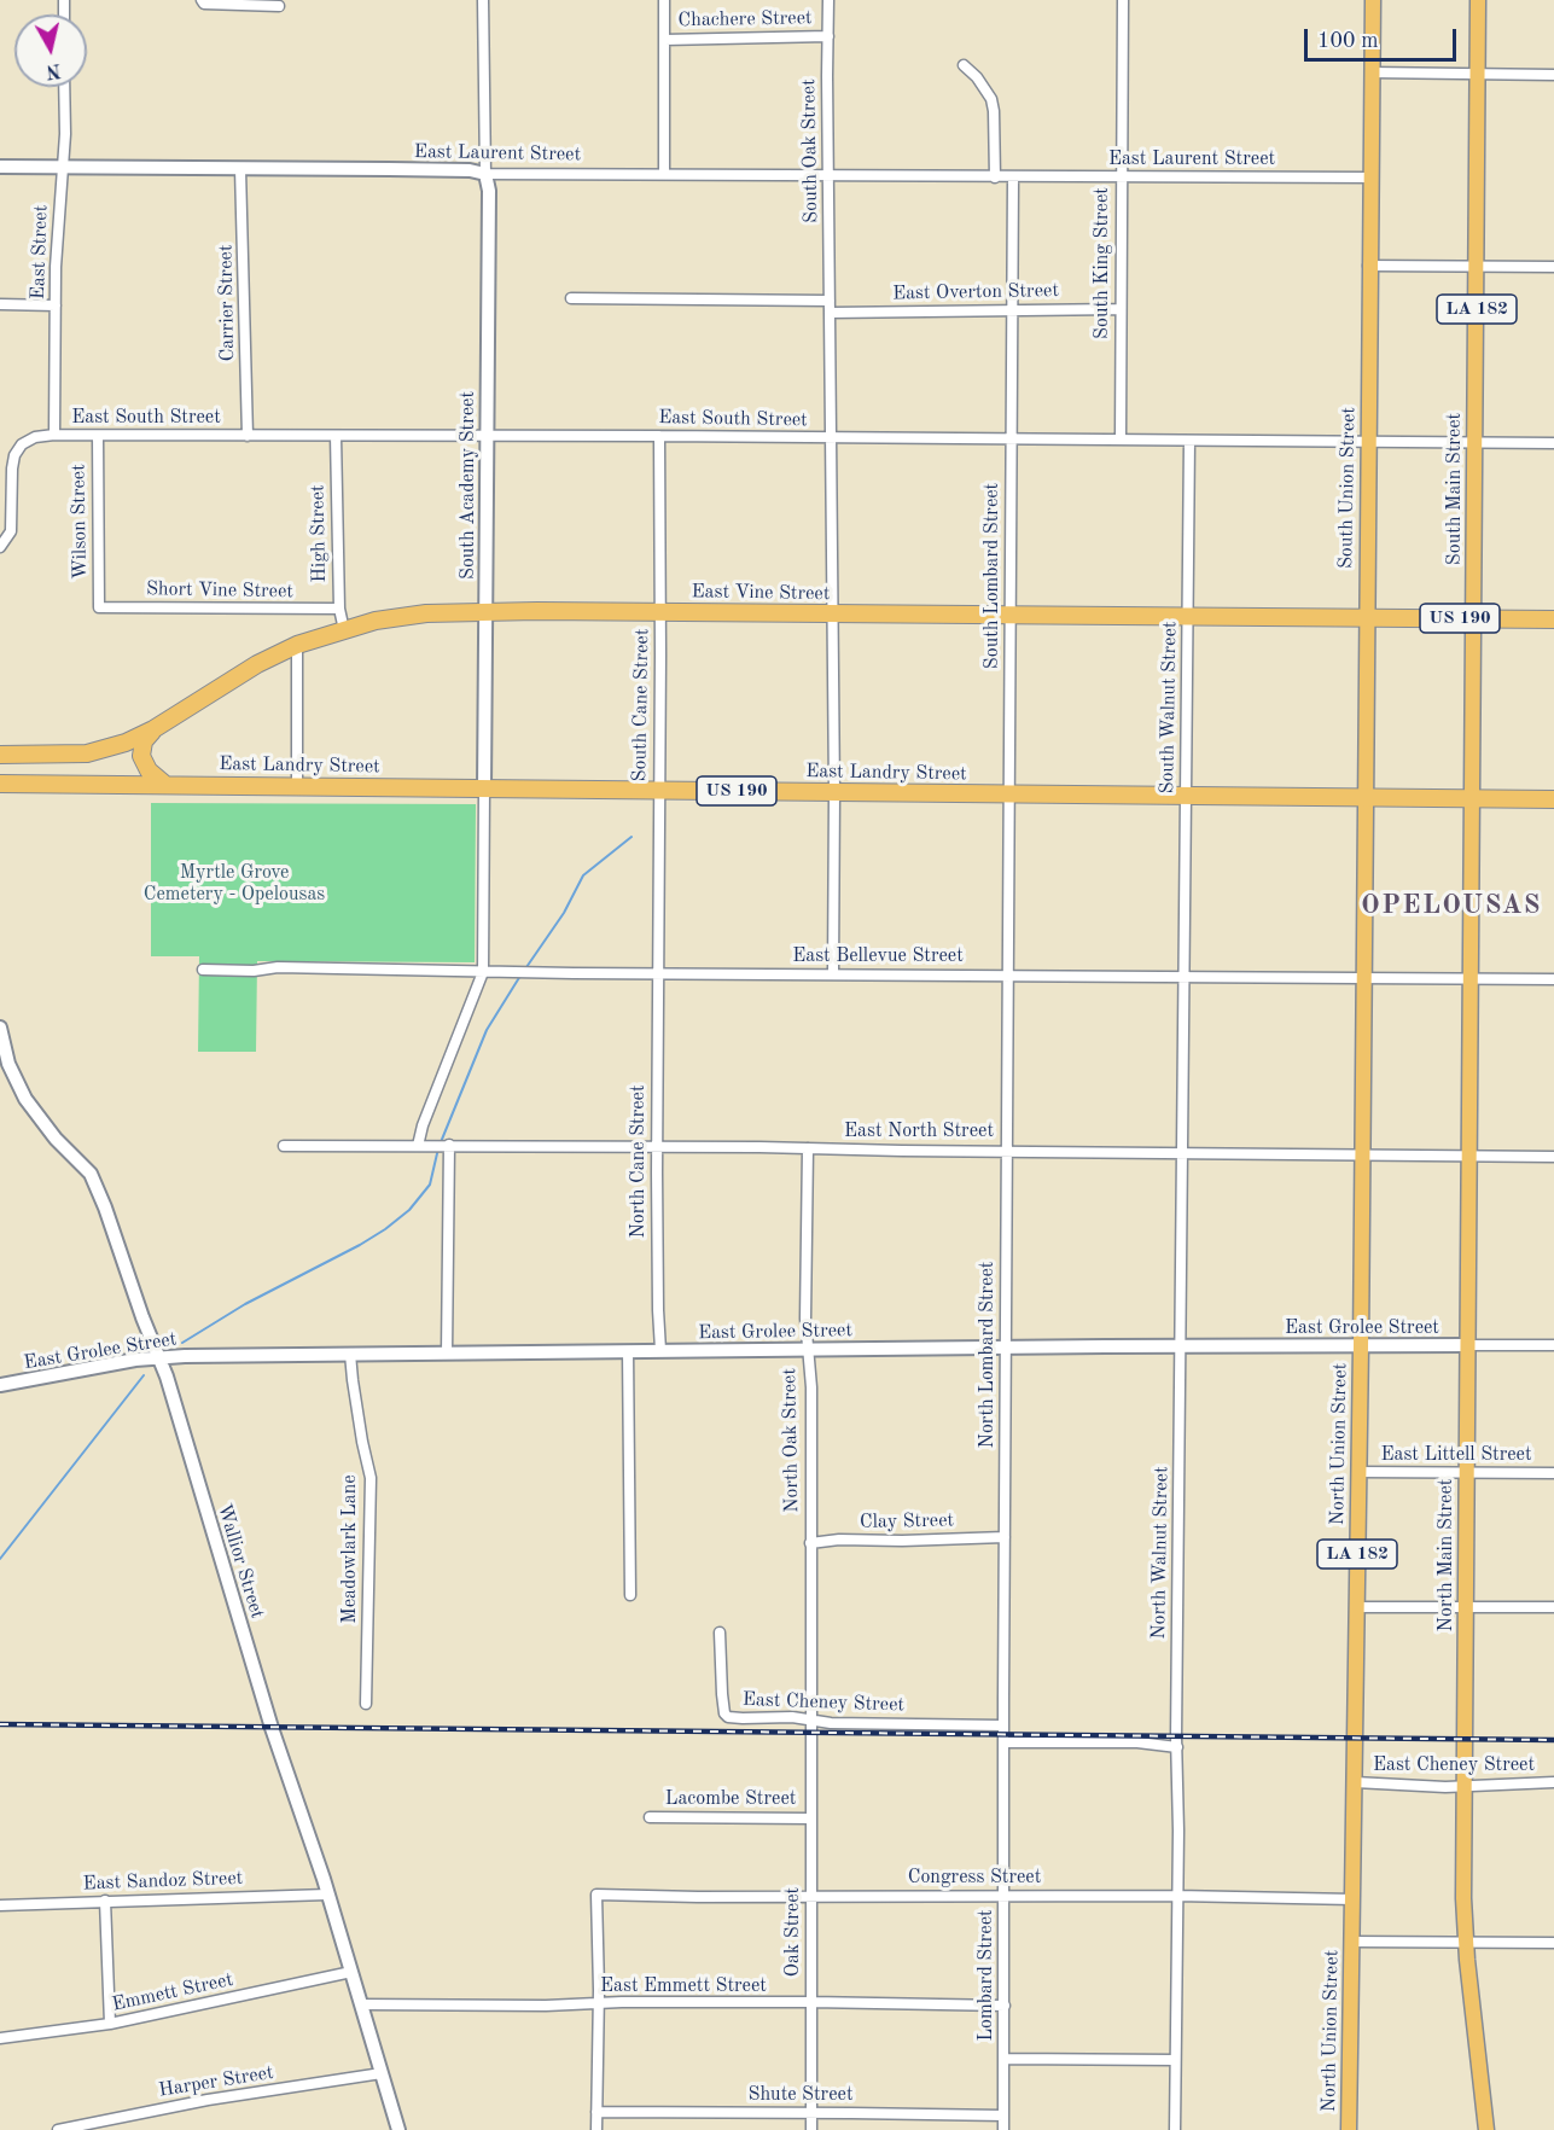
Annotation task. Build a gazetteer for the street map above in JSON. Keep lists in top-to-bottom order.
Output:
{
  "streets": {
    "highway": ["East Vine Street", "US 190", "East Landry Street"],
    "main road": [
      "LA 182",
      "South Union Street",
      "South Main Street",
      "North Union Street",
      "North Main Street"
    ],
    "street": [
      "Chachere Street",
      "South Oak Street",
      "East Laurent Street",
      "East Street",
      "South King Street",
      "East Overton Street",
      "Carrier Street",
      "East South Street",
      "South Academy Street",
      "Wilson Street",
      "High Street",
      "South Lombard Street",
      "Short Vine Street",
      "South Cane Street",
      "South Walnut Street",
      "East Bellevue Street",
      "East North Street",
      "North Cane Street",
      "East Grolee Street",
      "North Lombard Street",
      "North Oak Street",
      "East Littell Street",
      "Clay Street",
      "Meadowlark Lane",
      "North Walnut Street",
      "Wallior Street",
      "East Cheney Street",
      "Lacombe Street",
      "Congress Street",
      "East Sandoz Street",
      "Oak Street",
      "Lombard Street",
      "East Emmett Street",
      "Emmett Street",
      "Harper Street",
      "Shute Street"
    ]
  },
  "crossings": [
    ["Chachere Street", "South Oak Street"],
    ["South Oak Street", "East Laurent Street"],
    ["South Oak Street", "East Overton Street"],
    ["South Oak Street", "East South Street"],
    ["South Oak Street", "East Vine Street"],
    ["South Oak Street", "East Landry Street"],
    ["South Oak Street", "East Bellevue Street"],
    ["East Laurent Street", "East Street"],
    ["East Laurent Street", "South King Street"],
    ["East Laurent Street", "Carrier Street"],
    ["East Laurent Street", "South Academy Street"],
    ["East Laurent Street", "South Union Street"],
    ["East Laurent Street", "South Lombard Street"],
    ["East Street", "East South Street"],
    ["South King Street", "East Overton Street"],
    ["South King Street", "East South Street"],
    ["East Overton Street", "South Lombard Street"],
    ["Carrier Street", "East South Street"],
    ["East South Street", "South Academy Street"],
    ["East South Street", "South Union Street"],
    ["East South Street", "South Main Street"],
    ["East South Street", "Wilson Street"],
    ["East South Street", "High Street"],
    ["East South Street", "South Lombard Street"],
    ["East South Street", "South Cane Street"],
    ["East South Street", "South Walnut Street"],
    ["South Academy Street", "East Vine Street"],
    ["South Academy Street", "East Landry Street"],
    ["South Academy Street", "East Bellevue Street"],
    ["South Union Street", "East Vine Street"],
    ["South Union Street", "East Landry Street"],
    ["South Union Street", "East Bellevue Street"],
    ["South Union Street", "North Union Street"],
    ["South Main Street", "East Vine Street"],
    ["South Main Street", "East Landry Street"],
    ["South Main Street", "East Bellevue Street"],
    ["South Main Street", "North Main Street"],
    ["Wilson Street", "Short Vine Street"],
    ["High Street", "Short Vine Street"],
    ["High Street", "East Vine Street"],
    ["South Lombard Street", "East Vine Street"],
    ["South Lombard Street", "East Landry Street"],
    ["South Lombard Street", "East Bellevue Street"],
    ["South Lombard Street", "North Lombard Street"],
    ["East Vine Street", "South Cane Street"],
    ["East Vine Street", "South Walnut Street"],
    ["South Cane Street", "East Landry Street"],
    ["South Cane Street", "East Bellevue Street"],
    ["South Cane Street", "North Cane Street"],
    ["South Walnut Street", "East Landry Street"],
    ["South Walnut Street", "East Bellevue Street"],
    ["South Walnut Street", "North Walnut Street"],
    ["East Bellevue Street", "North Cane Street"],
    ["East Bellevue Street", "North Lombard Street"],
    ["East Bellevue Street", "North Union Street"],
    ["East Bellevue Street", "North Walnut Street"],
    ["East Bellevue Street", "North Main Street"],
    ["East North Street", "North Cane Street"],
    ["East North Street", "North Lombard Street"],
    ["East North Street", "North Oak Street"],
    ["East North Street", "North Union Street"],
    ["East North Street", "North Walnut Street"],
    ["East North Street", "North Main Street"],
    ["North Cane Street", "East Grolee Street"],
    ["East Grolee Street", "North Lombard Street"],
    ["East Grolee Street", "North Oak Street"],
    ["East Grolee Street", "North Union Street"],
    ["East Grolee Street", "Meadowlark Lane"],
    ["East Grolee Street", "North Walnut Street"],
    ["East Grolee Street", "North Main Street"],
    ["East Grolee Street", "Wallior Street"],
    ["North Lombard Street", "Clay Street"],
    ["North Lombard Street", "East Cheney Street"],
    ["North Lombard Street", "Lombard Street"],
    ["North Oak Street", "Clay Street"],
    ["North Oak Street", "East Cheney Street"],
    ["North Oak Street", "Oak Street"],
    ["North Union Street", "East Littell Street"],
    ["North Union Street", "East Cheney Street"],
    ["North Union Street", "Congress Street"],
    ["East Littell Street", "North Main Street"],
    ["North Walnut Street", "East Cheney Street"],
    ["North Walnut Street", "Congress Street"],
    ["North Main Street", "East Cheney Street"],
    ["Wallior Street", "East Sandoz Street"],
    ["Wallior Street", "East Emmett Street"],
    ["Wallior Street", "Emmett Street"],
    ["Wallior Street", "Harper Street"],
    ["East Cheney Street", "Lombard Street"],
    ["Lacombe Street", "Oak Street"],
    ["Congress Street", "Oak Street"],
    ["Congress Street", "Lombard Street"],
    ["Congress Street", "East Emmett Street"],
    ["Oak Street", "East Emmett Street"],
    ["Oak Street", "Shute Street"],
    ["Lombard Street", "East Emmett Street"],
    ["Lombard Street", "Shute Street"]
  ],
  "districts": ["OPELOUSAS"],
  "parks": ["Myrtle Grove Cemetery - Opelousas"],
  "scale_bar": "100 m",
  "north": "bottom"
}
